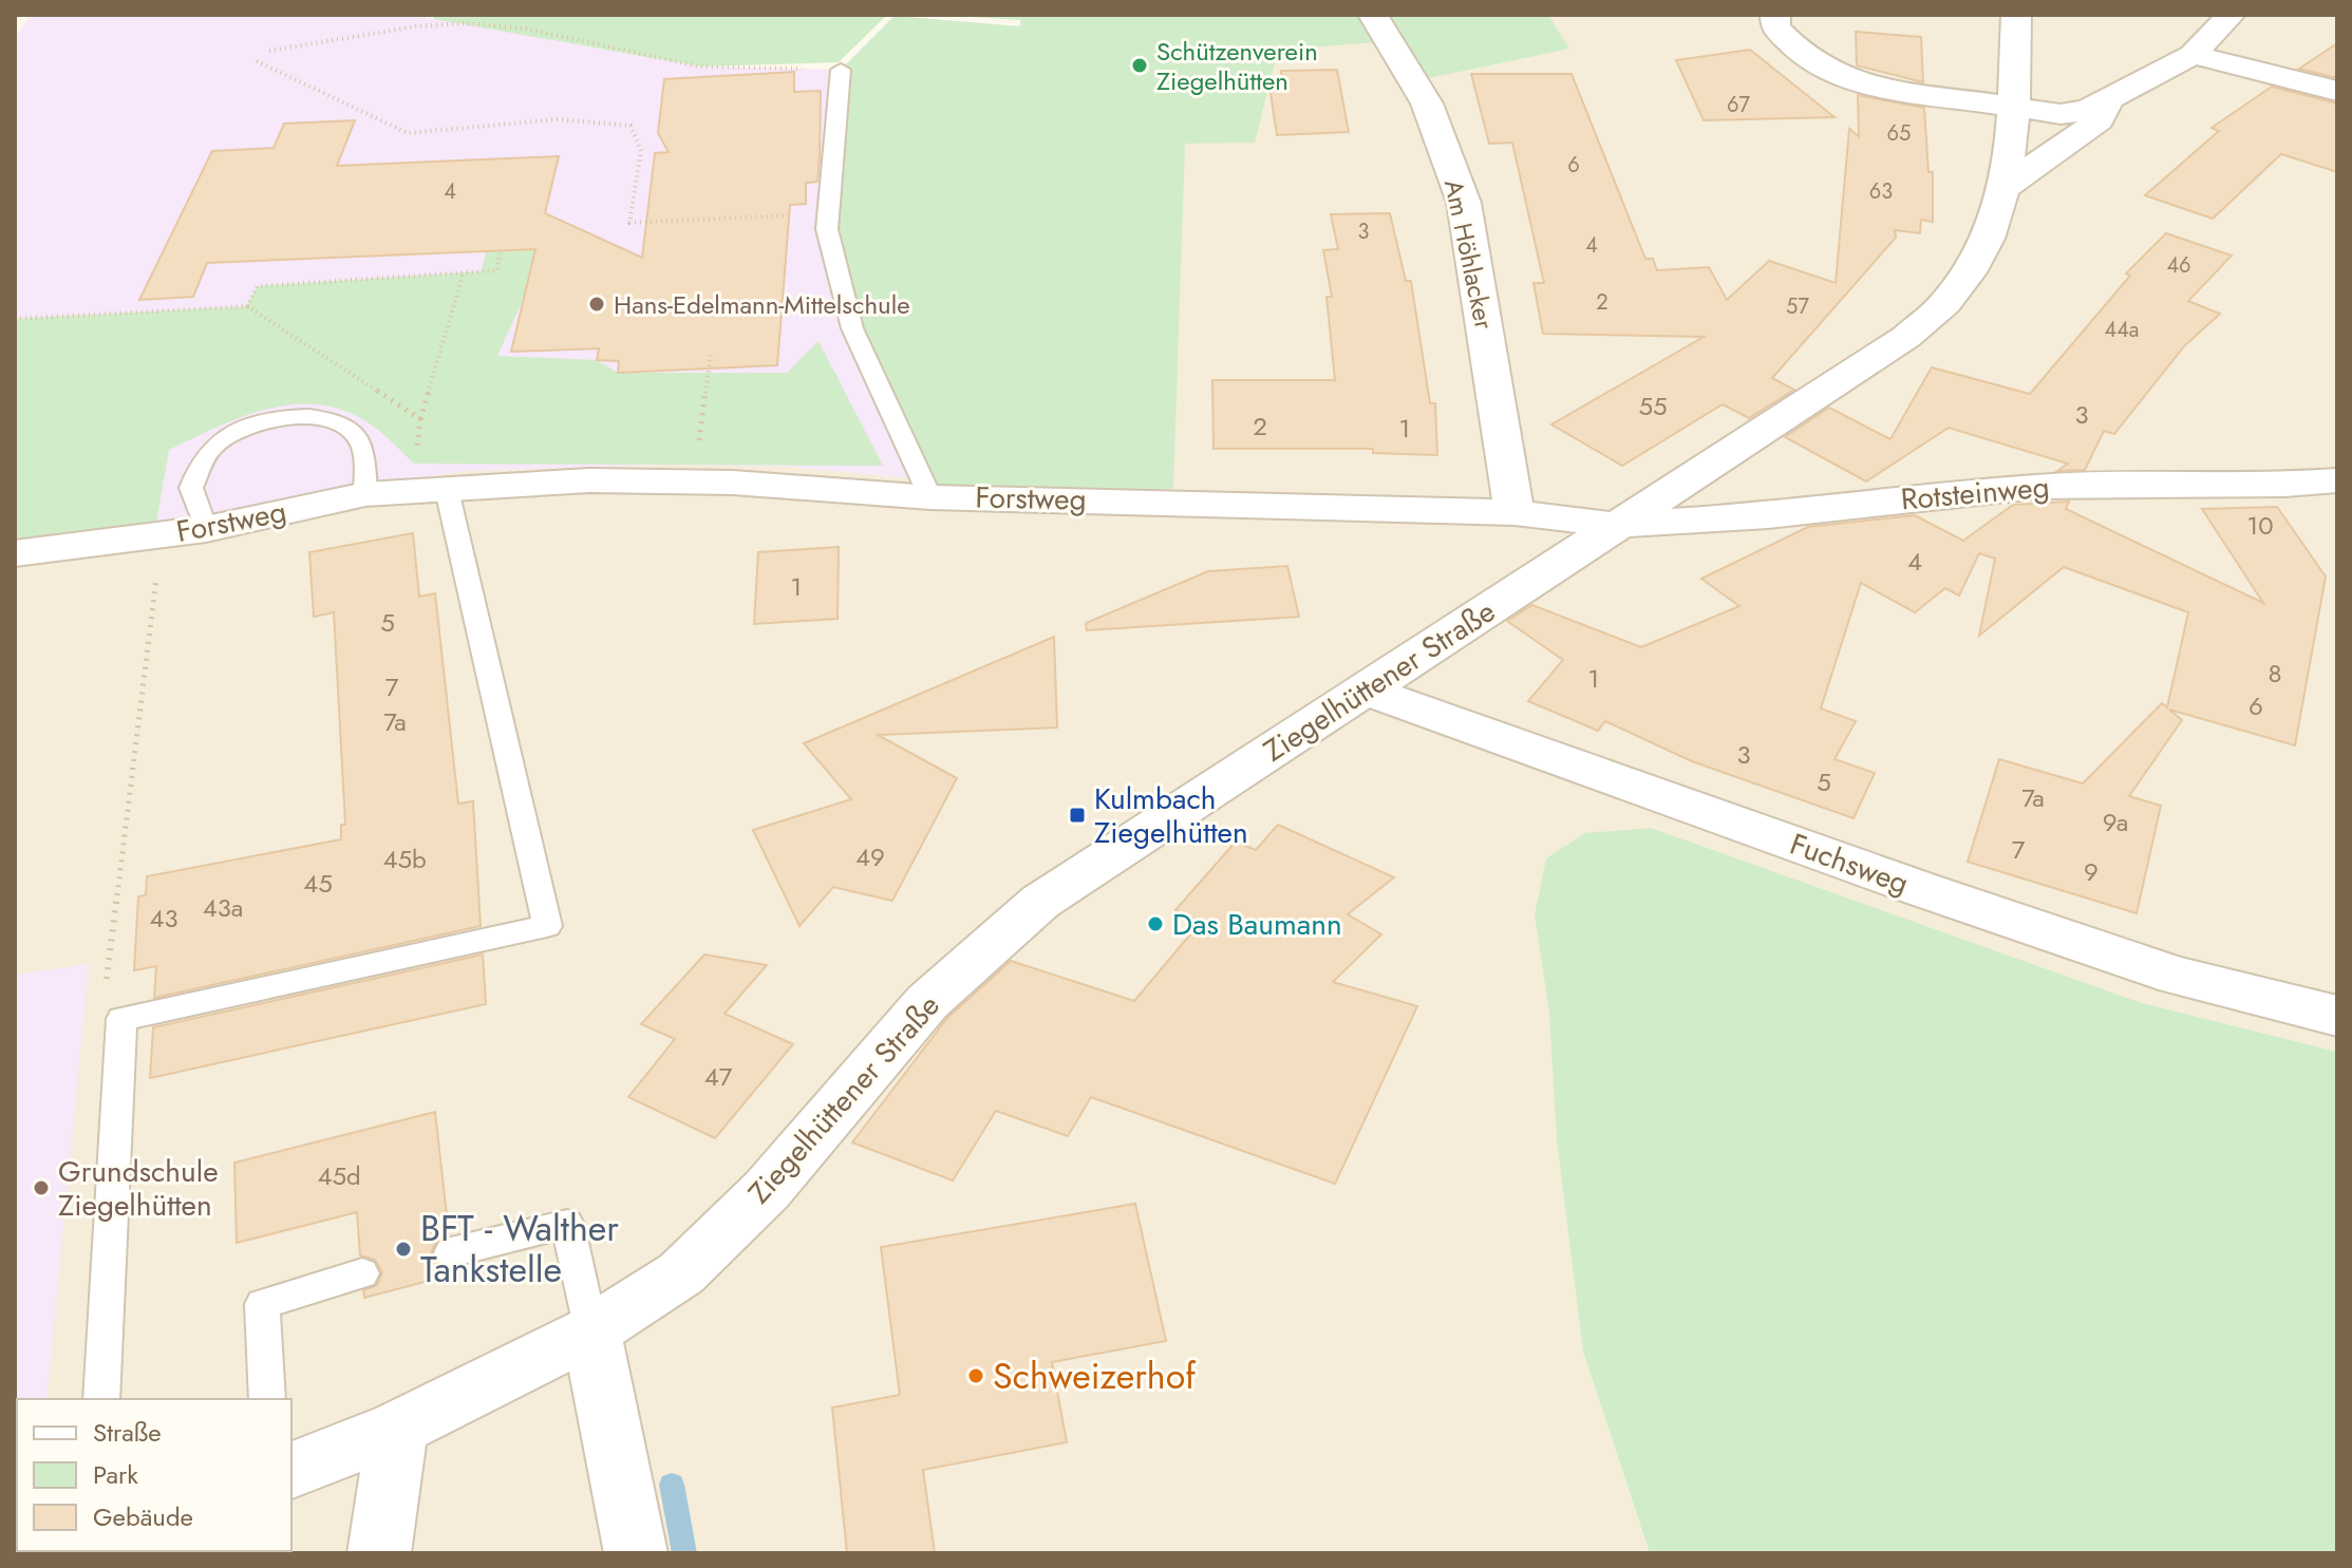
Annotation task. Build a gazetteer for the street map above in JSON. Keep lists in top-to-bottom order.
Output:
{
  "streets": {
    "street": [
      "Am Höhlacker",
      "Rotsteinweg",
      "Forstweg",
      "Ziegelhüttener Straße",
      "Fuchsweg"
    ]
  },
  "crossings": [
    ["Am Höhlacker", "Forstweg"],
    ["Rotsteinweg", "Forstweg"],
    ["Rotsteinweg", "Ziegelhüttener Straße"],
    ["Forstweg", "Ziegelhüttener Straße"],
    ["Ziegelhüttener Straße", "Fuchsweg"]
  ],
  "places": {
    "other": [
      "Schützenverein Ziegelhütten",
      "Hans-Edelmann-Mittelschule",
      "Das Baumann",
      "Grundschule Ziegelhütten",
      "BFT - Walther Tankstelle",
      "Schweizerhof"
    ],
    "transit": ["Kulmbach Ziegelhütten"]
  },
  "house_numbers": [
    "67",
    "65",
    "6",
    "4",
    "63",
    "3",
    "4",
    "46",
    "2",
    "57",
    "44a",
    "55",
    "3",
    "2",
    "1",
    "10",
    "4",
    "1",
    "5",
    "8",
    "1",
    "7",
    "6",
    "7a",
    "3",
    "5",
    "7a",
    "9a",
    "7",
    "49",
    "45b",
    "9",
    "45",
    "43a",
    "43",
    "47",
    "45d"
  ],
  "legend": ["Straße", "Park", "Gebäude"]
}
